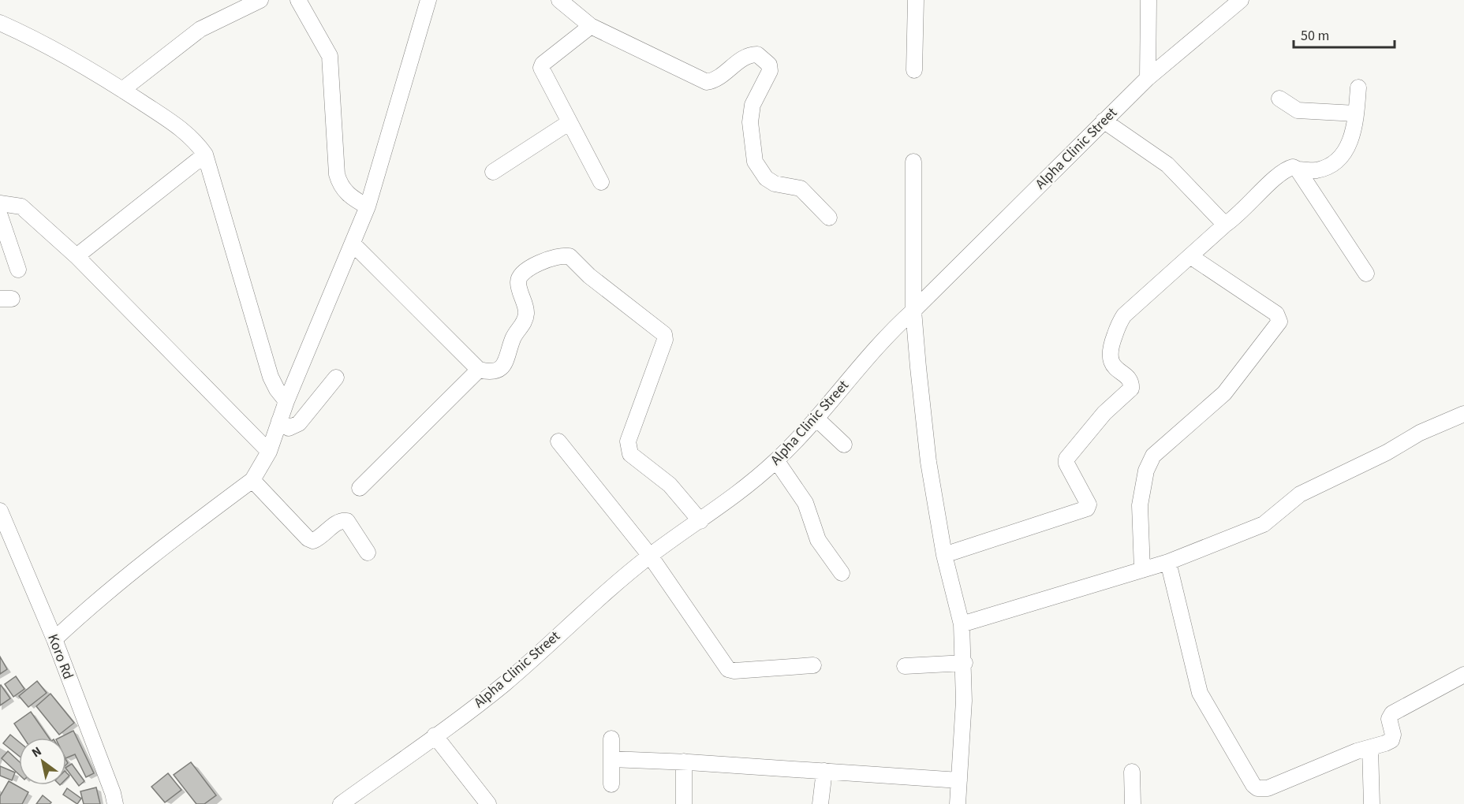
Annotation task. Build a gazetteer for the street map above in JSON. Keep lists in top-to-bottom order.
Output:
{
  "streets": {
    "street": ["Alpha Clinic Street", "Koro Rd"]
  },
  "scale_bar": "50 m",
  "north": "top left"
}
